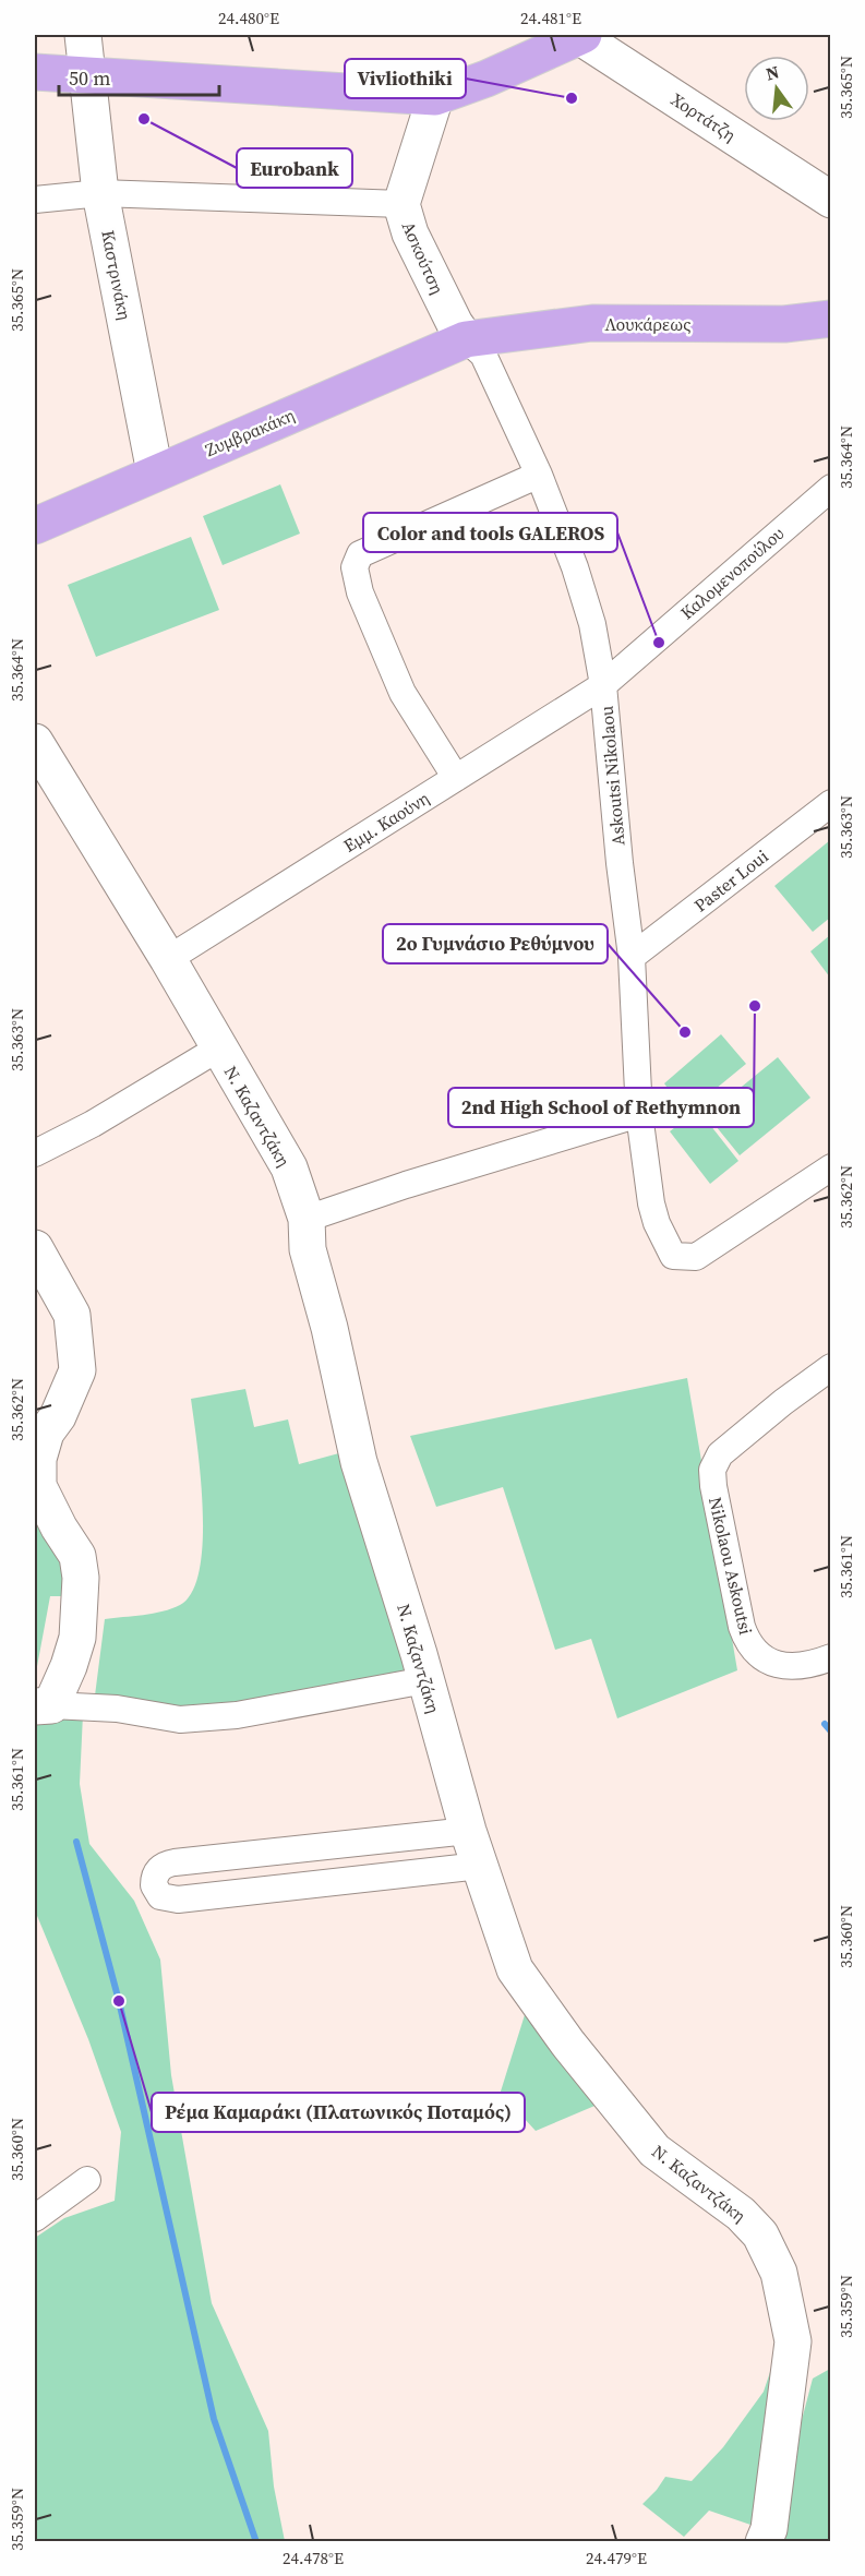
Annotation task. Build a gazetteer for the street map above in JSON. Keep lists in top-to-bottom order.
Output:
{
  "streets": {
    "main road": ["Λουκάρεως", "Ζυμβρακάκη"],
    "street": [
      "Χορτάτζη",
      "Ασκούτση",
      "Καστρινάκη",
      "Καλομενοπούλου",
      "Askoutsi Nikolaou",
      "Εμμ. Καούνη",
      "Paster Loui",
      "Ν. Καζαντζάκη",
      "Nikolaou Askoutsi"
    ]
  },
  "crossings": [
    ["Ασκούτση", "Λουκάρεως"],
    ["Ασκούτση", "Ζυμβρακάκη"],
    ["Ασκούτση", "Askoutsi Nikolaou"],
    ["Καστρινάκη", "Ζυμβρακάκη"],
    ["Λουκάρεως", "Ζυμβρακάκη"],
    ["Λουκάρεως", "Askoutsi Nikolaou"],
    ["Ζυμβρακάκη", "Askoutsi Nikolaou"],
    ["Καλομενοπούλου", "Askoutsi Nikolaou"],
    ["Καλομενοπούλου", "Εμμ. Καούνη"],
    ["Askoutsi Nikolaou", "Εμμ. Καούνη"],
    ["Askoutsi Nikolaou", "Paster Loui"],
    ["Εμμ. Καούνη", "Ν. Καζαντζάκη"]
  ],
  "places": [
    "Vivliothiki",
    "Eurobank",
    "Color and tools GALEROS",
    "2nd High School of Rethymnon",
    "2ο Γυμνάσιο Ρεθύμνου",
    "Ρέμα Καμαράκι (Πλατωνικός Ποταμός)"
  ],
  "scale_bar": "50 m",
  "north": "top",
  "coordinates": [
    "24.480°E",
    "24.481°E",
    "35.365°N",
    "35.364°N",
    "35.363°N",
    "35.362°N",
    "35.361°N",
    "35.360°N",
    "35.359°N",
    "24.478°E",
    "24.479°E"
  ]
}
